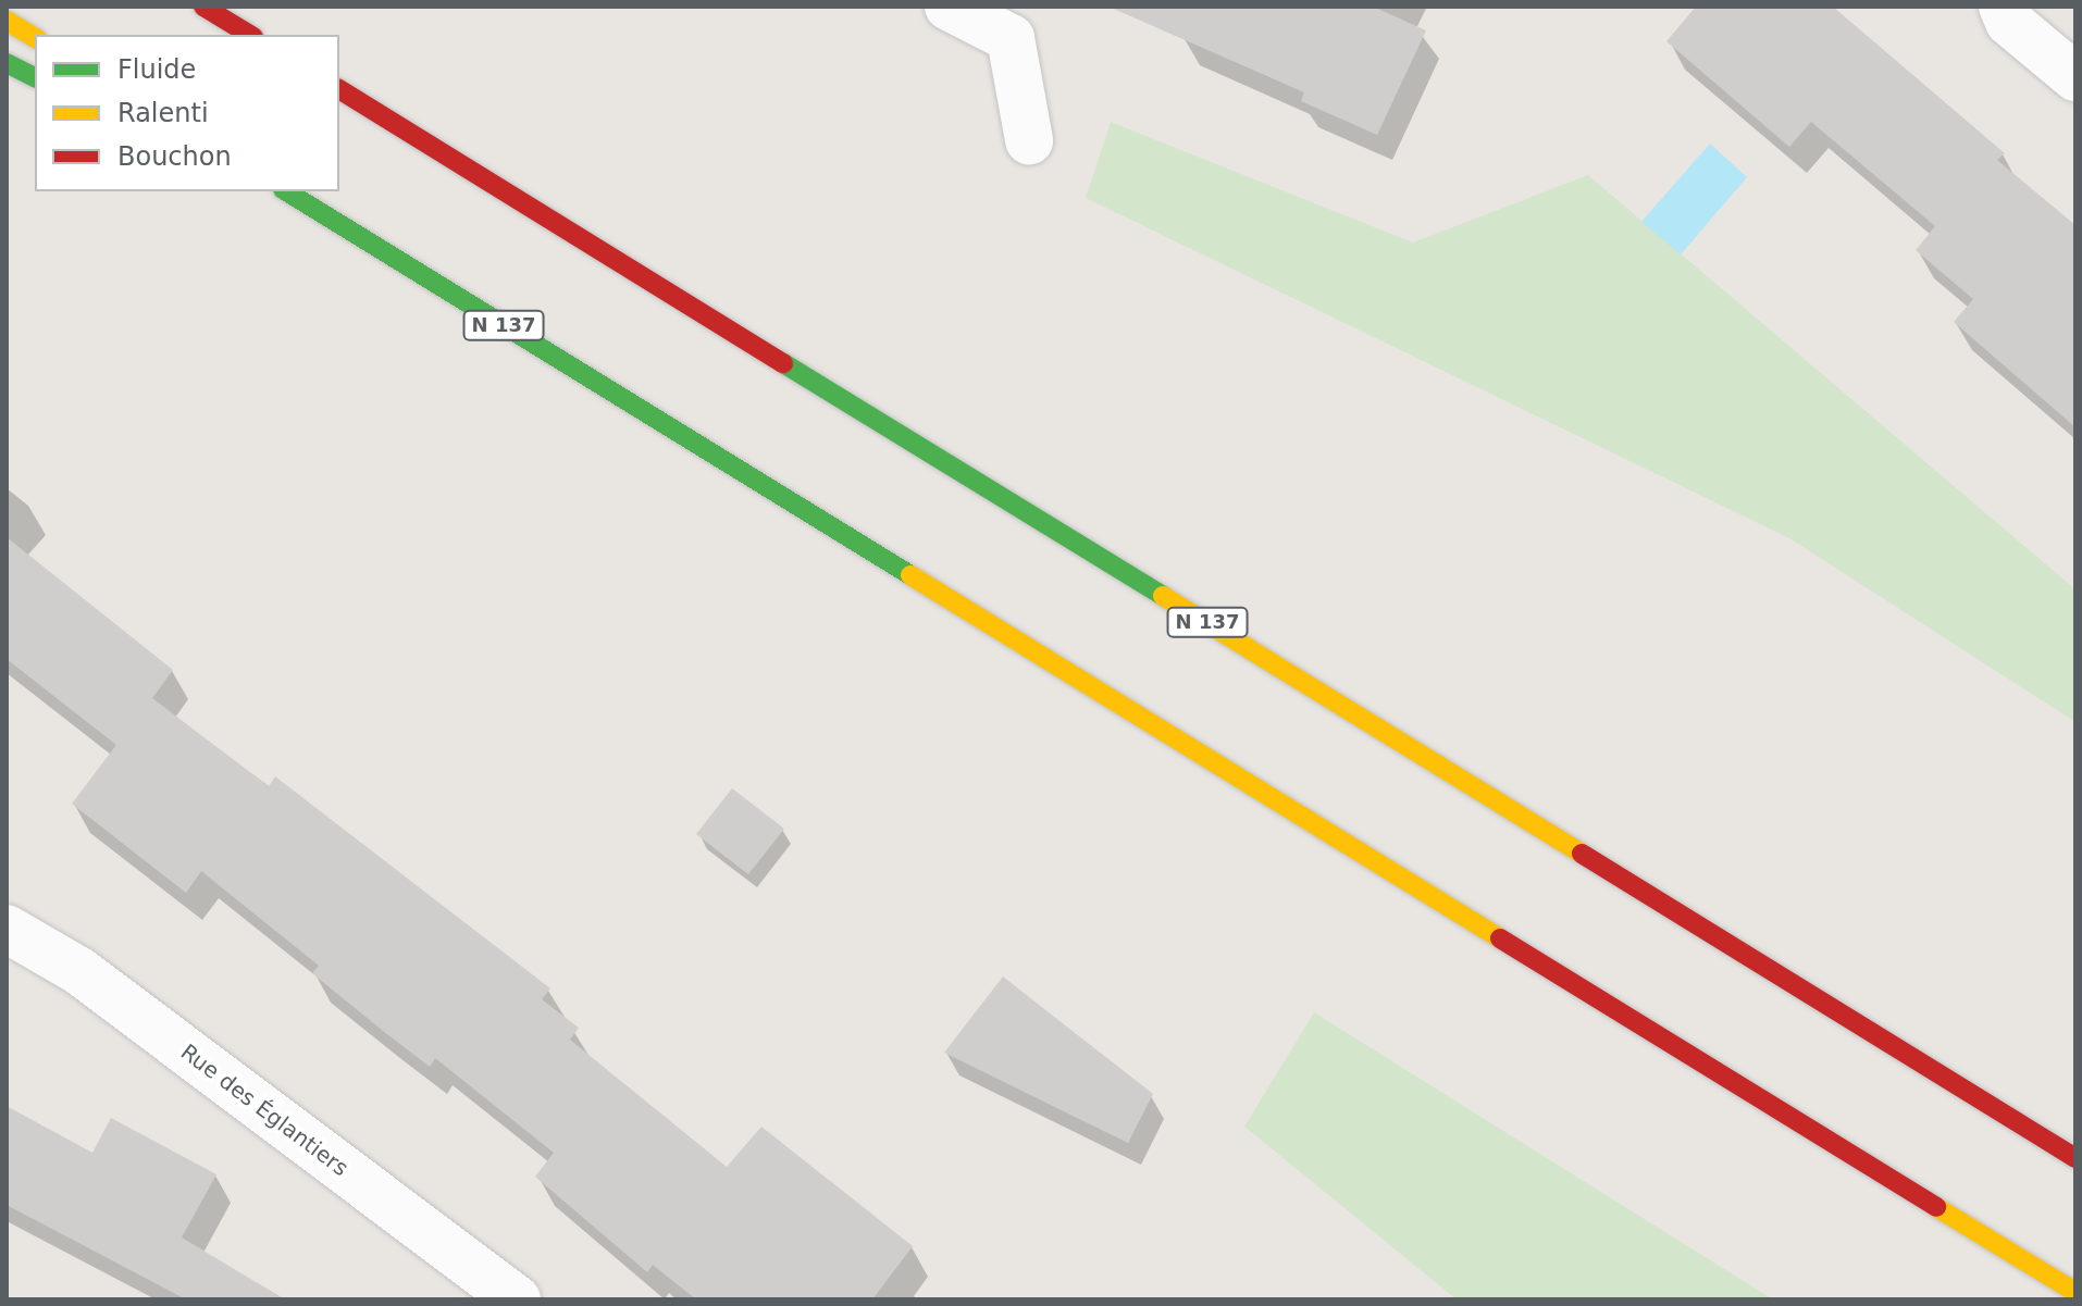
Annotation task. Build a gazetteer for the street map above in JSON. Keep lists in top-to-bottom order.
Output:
{
  "streets": {
    "highway": ["N 137"],
    "street": ["Rue des Églantiers"]
  },
  "legend": ["Fluide", "Ralenti", "Bouchon"]
}
